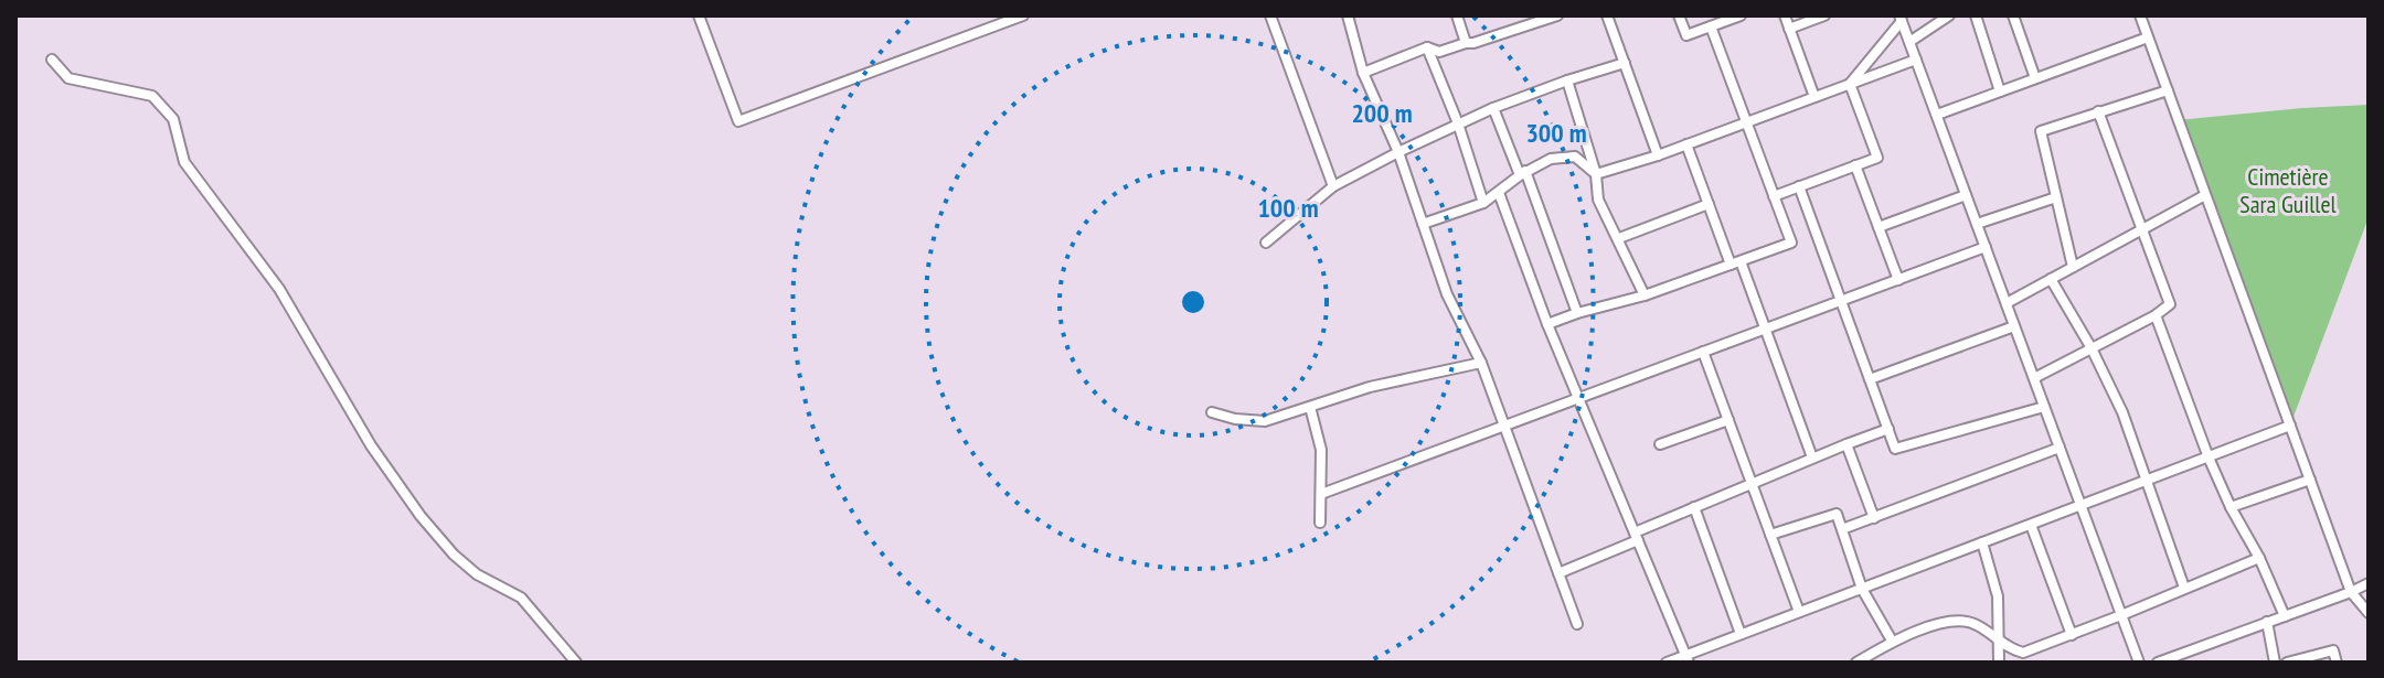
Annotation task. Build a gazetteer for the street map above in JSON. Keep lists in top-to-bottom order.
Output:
{
  "parks": ["Cimetière Sara Guillel"],
  "rings": ["200 m", "300 m", "100 m"]
}
